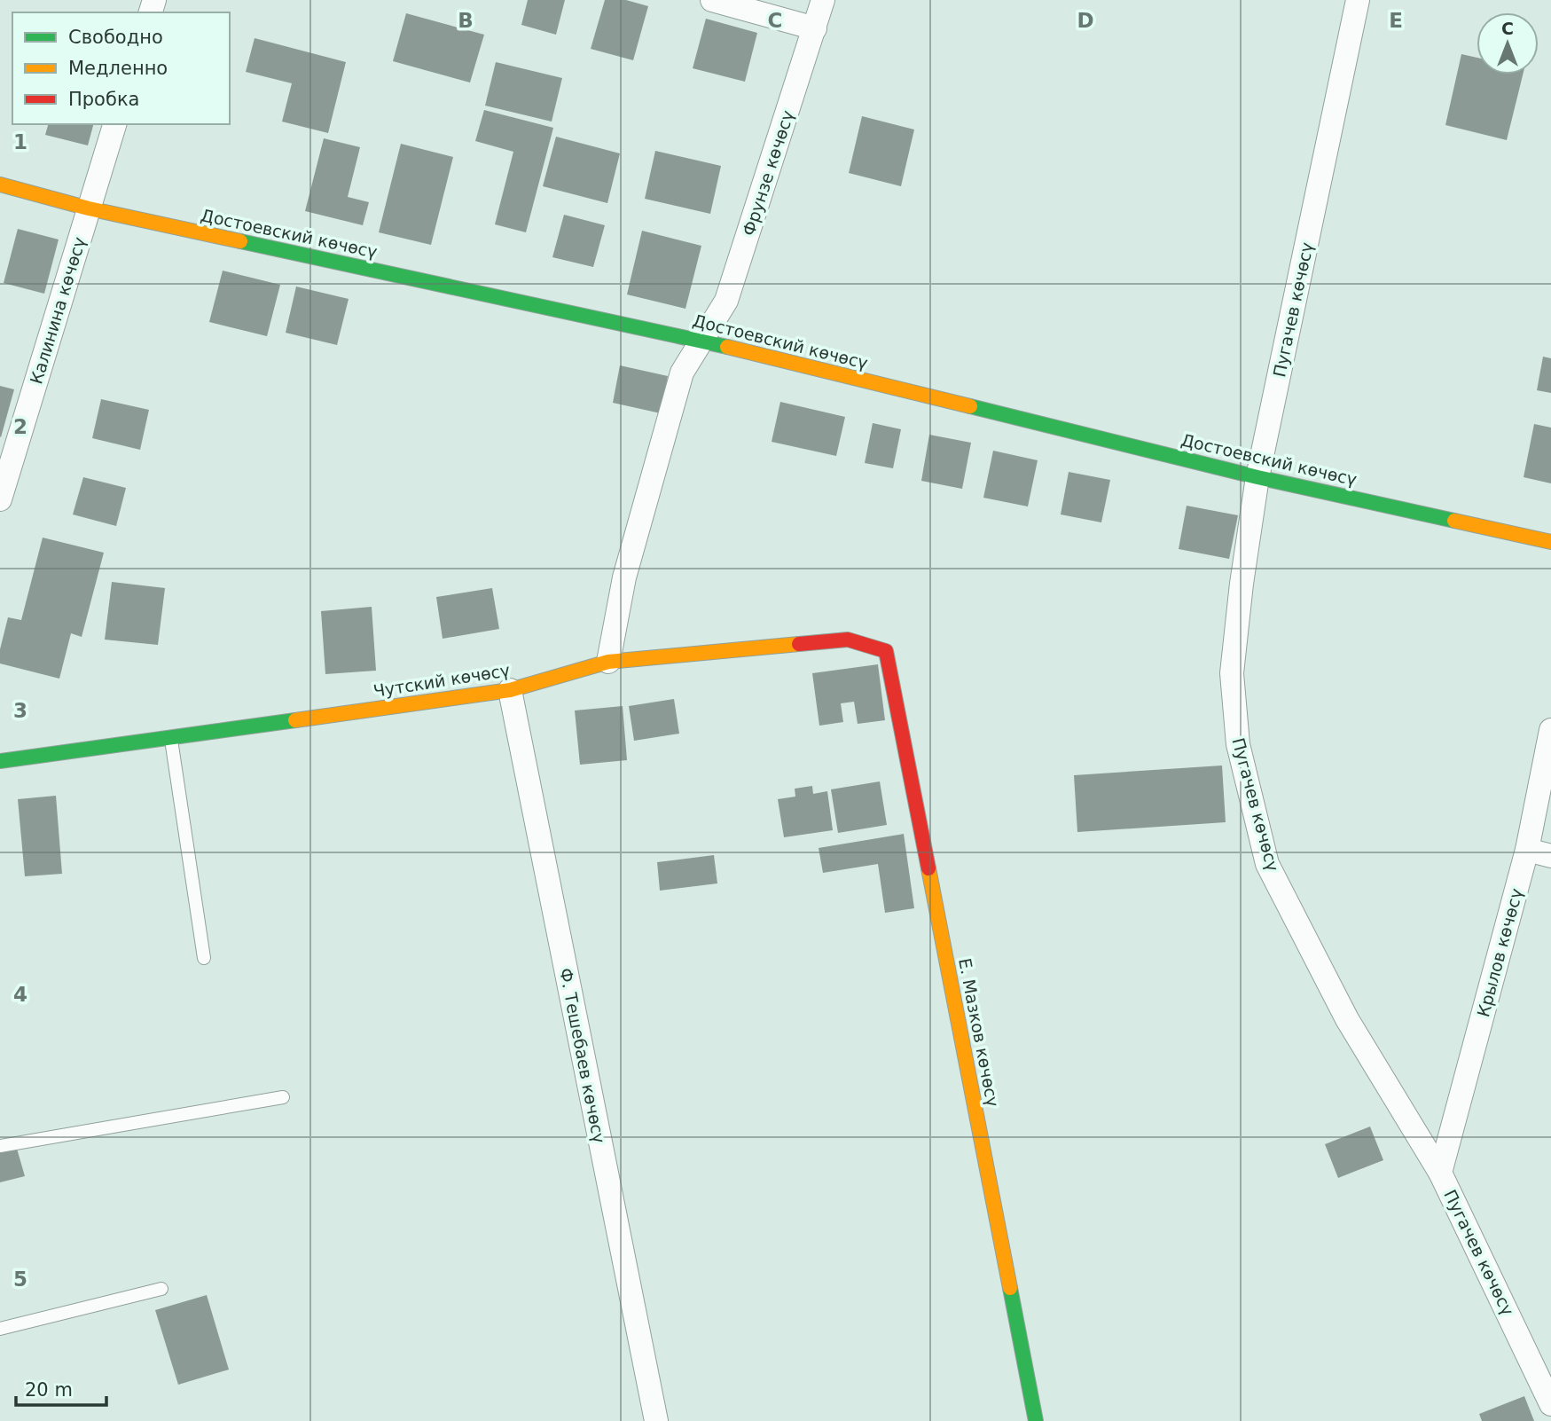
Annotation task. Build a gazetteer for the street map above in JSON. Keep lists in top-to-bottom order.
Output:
{
  "streets": {
    "street": [
      "Фрунзе көчөсү",
      "Достоевский көчөсү",
      "Пугачев көчөсү",
      "Калинина көчөсү",
      "Чутский көчөсү",
      "Крылов көчөсү",
      "Е. Мазков көчөсү",
      "Ф. Тешебаев көчөсү"
    ]
  },
  "crossings": [
    ["Фрунзе көчөсү", "Достоевский көчөсү"],
    ["Фрунзе көчөсү", "Чутский көчөсү"],
    ["Достоевский көчөсү", "Пугачев көчөсү"],
    ["Достоевский көчөсү", "Калинина көчөсү"],
    ["Пугачев көчөсү", "Крылов көчөсү"],
    ["Чутский көчөсү", "Е. Мазков көчөсү"],
    ["Чутский көчөсү", "Ф. Тешебаев көчөсү"]
  ],
  "legend": ["Свободно", "Медленно", "Пробка"],
  "scale_bar": "20 m",
  "north": "top",
  "grid": {
    "columns": [
      "B",
      "C",
      "D",
      "E"
    ],
    "rows": [
      "1",
      "2",
      "3",
      "4",
      "5"
    ]
  }
}
